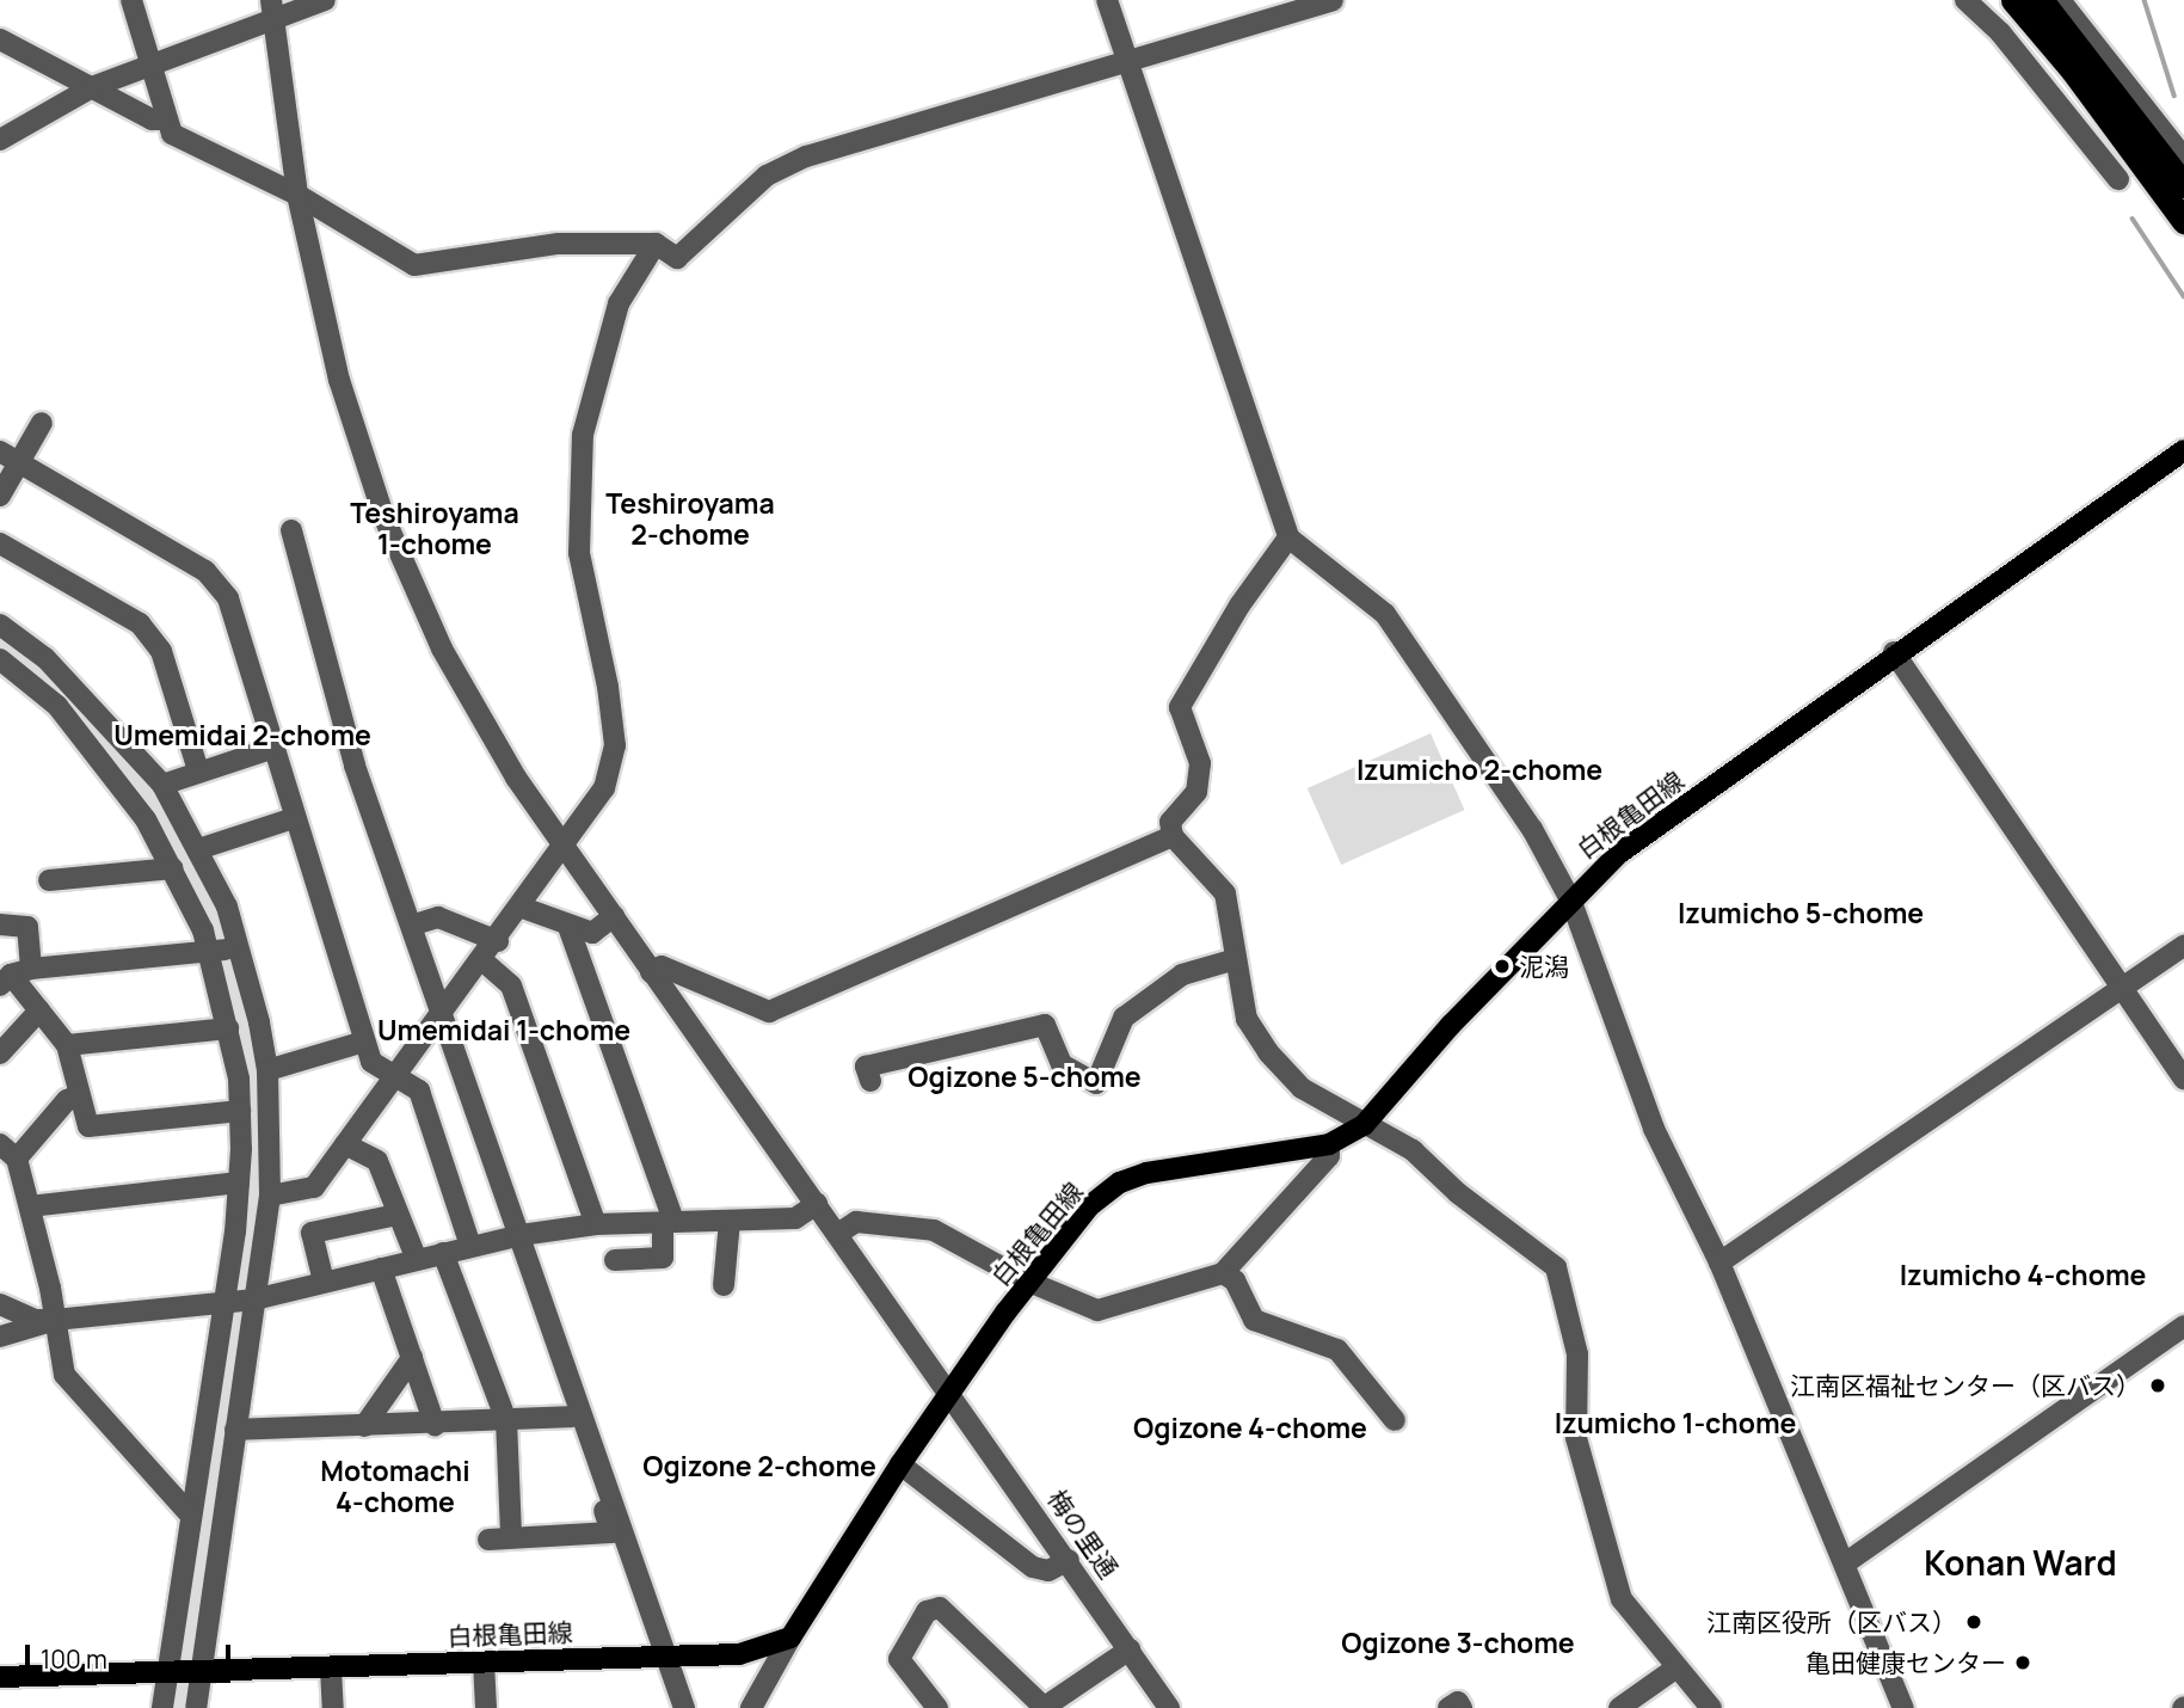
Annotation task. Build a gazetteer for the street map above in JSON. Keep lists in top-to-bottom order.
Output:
{
  "streets": {
    "main road": ["白根亀田線"],
    "street": ["梅の里通"]
  },
  "crossings": [
    ["白根亀田線", "梅の里通"]
  ],
  "districts": [
    "Teshiroyama 2-chome",
    "Teshiroyama 1-chome",
    "Umemidai 2-chome",
    "Izumicho 2-chome",
    "Izumicho 5-chome",
    "Umemidai 1-chome",
    "Ogizone 5-chome",
    "Izumicho 4-chome",
    "Izumicho 1-chome",
    "Ogizone 4-chome",
    "Ogizone 2-chome",
    "Motomachi 4-chome",
    "Konan Ward",
    "Ogizone 3-chome"
  ],
  "places": [
    "泥潟",
    "江南区福祉センター（区バス）",
    "江南区役所（区バス）",
    "亀田健康センター"
  ],
  "scale_bar": "100 m"
}
